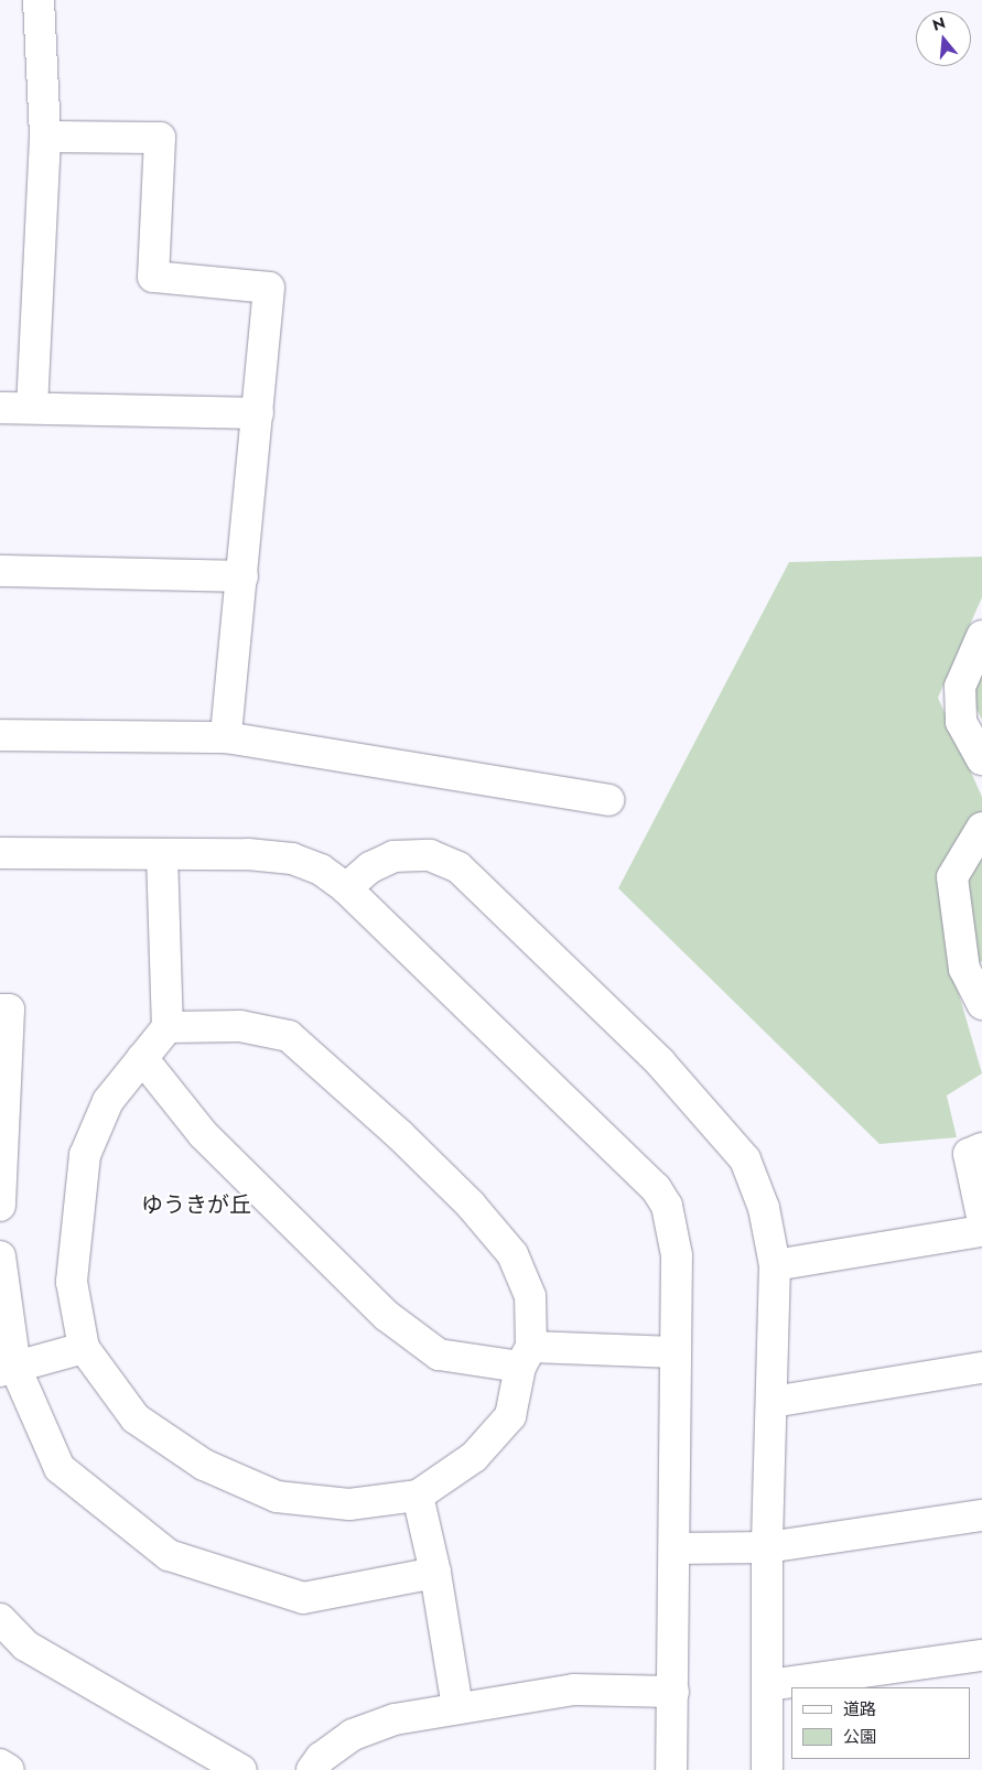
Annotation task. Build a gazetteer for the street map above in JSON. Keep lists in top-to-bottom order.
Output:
{
  "districts": ["ゆうきが丘"],
  "legend": ["道路", "公園"],
  "north": "top"
}
